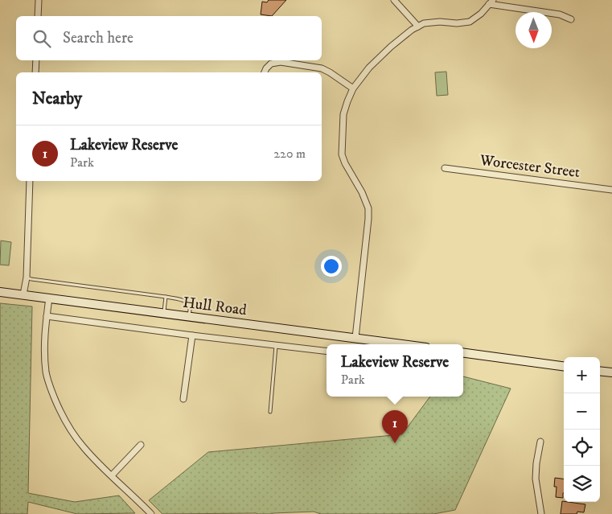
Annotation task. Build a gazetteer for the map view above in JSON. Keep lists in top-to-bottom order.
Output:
{
  "streets": {
    "main road": ["Hull Road"],
    "street": ["Worcester Street"]
  },
  "north": "bottom",
  "page": {
    "search": "Search here",
    "heading": "Nearby",
    "list": [
      {
        "mark": "1",
        "name": "Lakeview Reserve",
        "note": "Park",
        "value": "220 m"
      }
    ],
    "popup": ["Lakeview Reserve", "Park"],
    "map_buttons": ["+", "−"],
    "pins": "1"
  }
}
